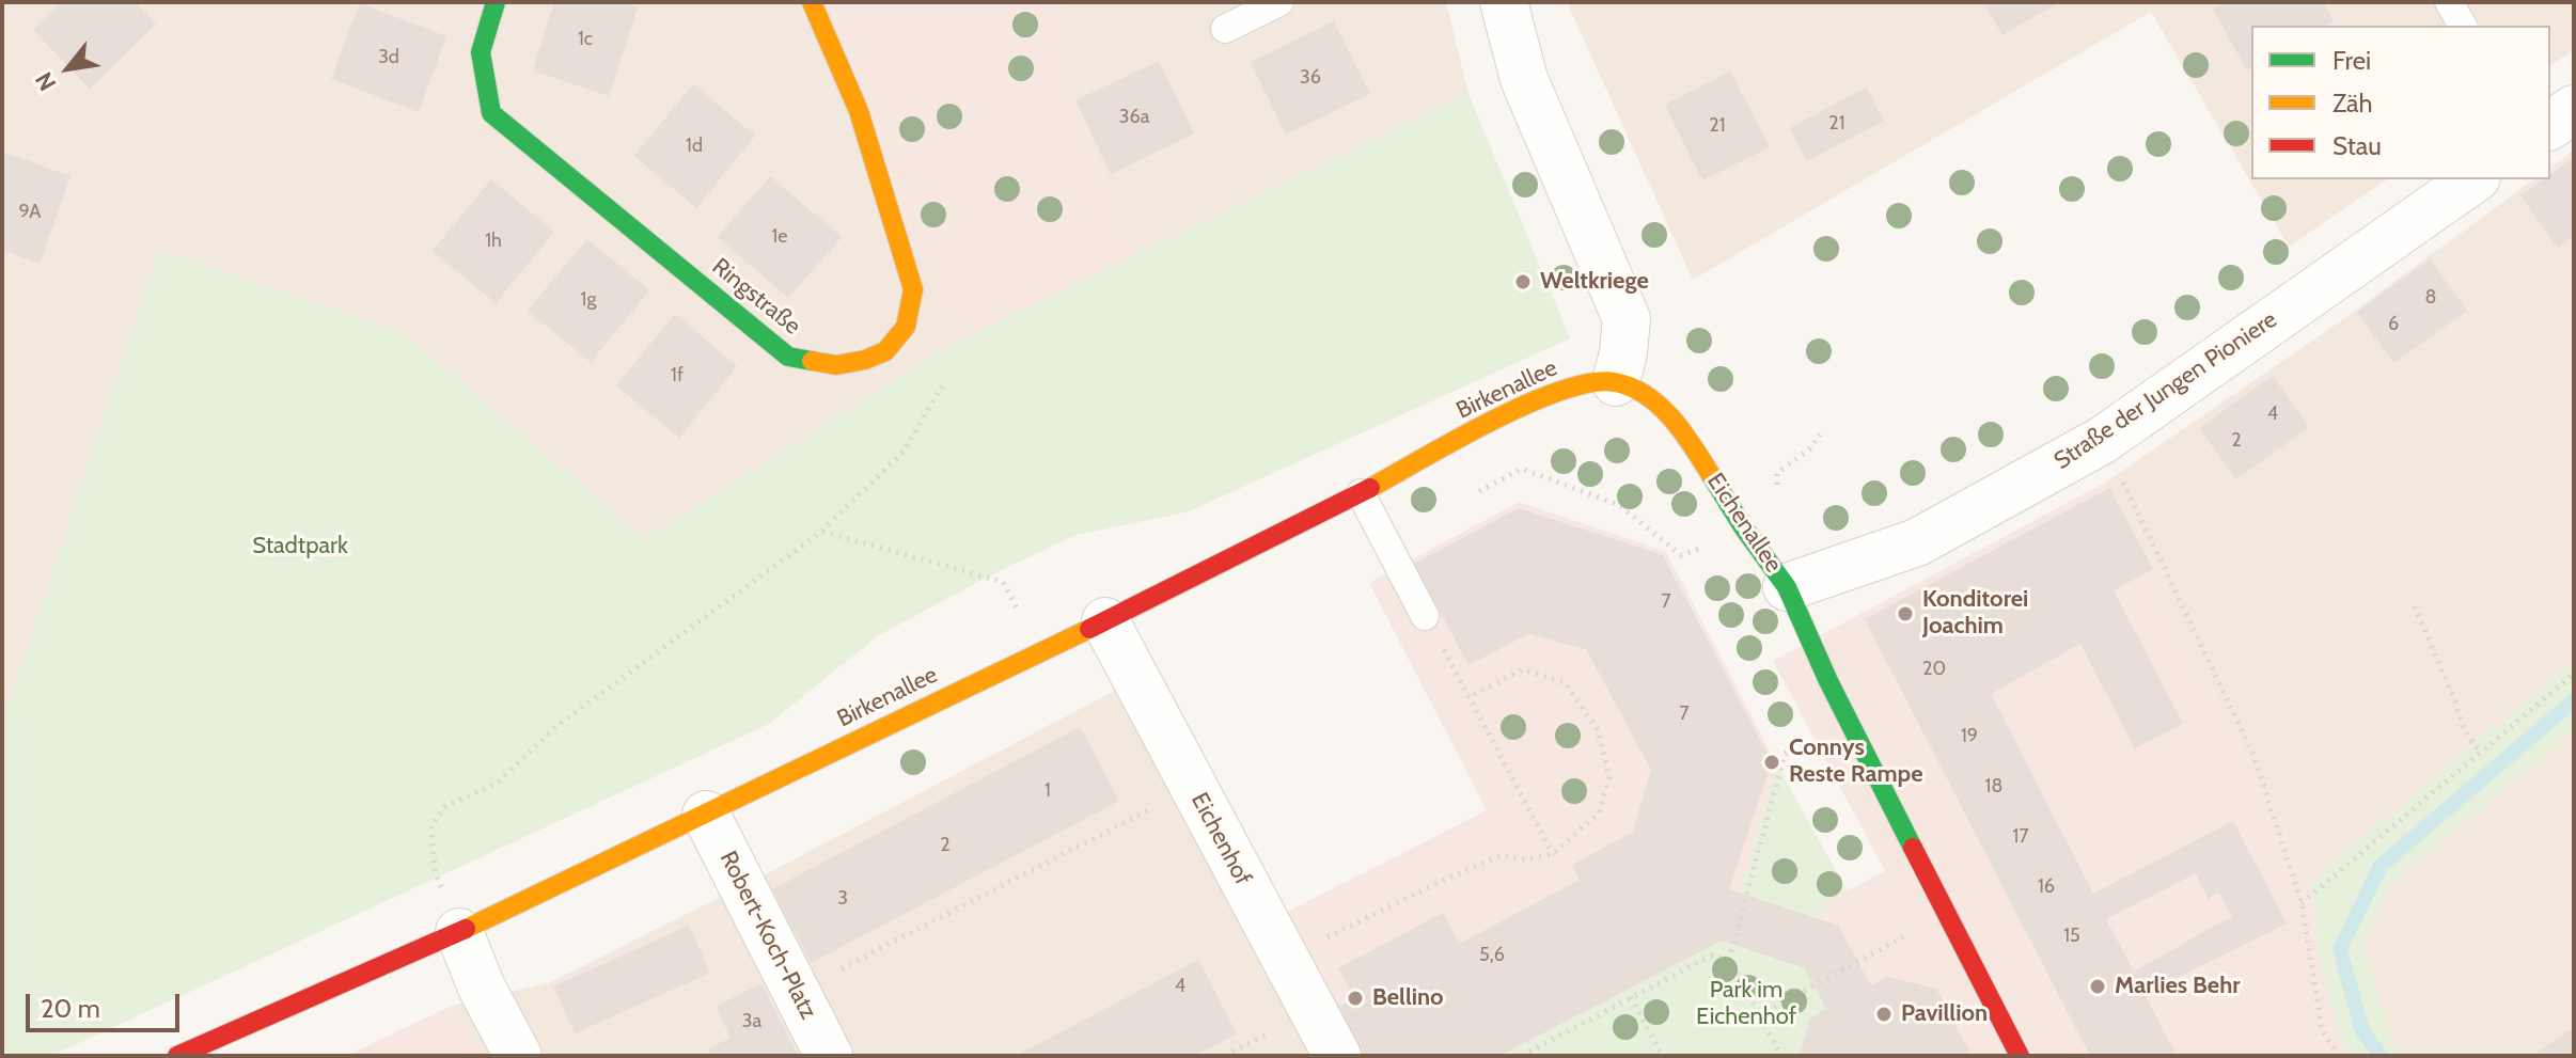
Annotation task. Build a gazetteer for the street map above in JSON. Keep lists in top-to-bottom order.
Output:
{
  "streets": {
    "street": [
      "Ringstraße",
      "Birkenallee",
      "Straße der Jungen Pioniere",
      "Eichenallee",
      "Eichenhof",
      "Robert-Koch-Platz"
    ]
  },
  "crossings": [
    ["Birkenallee", "Eichenallee"],
    ["Birkenallee", "Eichenhof"],
    ["Birkenallee", "Robert-Koch-Platz"],
    ["Straße der Jungen Pioniere", "Eichenallee"]
  ],
  "parks": ["Stadtpark", "Park im Eichenhof"],
  "places": [
    "Weltkriege",
    "Konditorei Joachim",
    "Connys Reste Rampe",
    "Marlies Behr",
    "Bellino",
    "Pavillion"
  ],
  "house_numbers": [
    "1c",
    "3d",
    "36",
    "36a",
    "21",
    "21",
    "1d",
    "9A",
    "1e",
    "1h",
    "8",
    "1g",
    "6",
    "1f",
    "4",
    "2",
    "7",
    "20",
    "7",
    "19",
    "18",
    "1",
    "17",
    "2",
    "16",
    "3",
    "15",
    "5,6",
    "4",
    "3a"
  ],
  "legend": ["Frei", "Zäh", "Stau"],
  "scale_bar": "20 m",
  "north": "bottom left"
}
